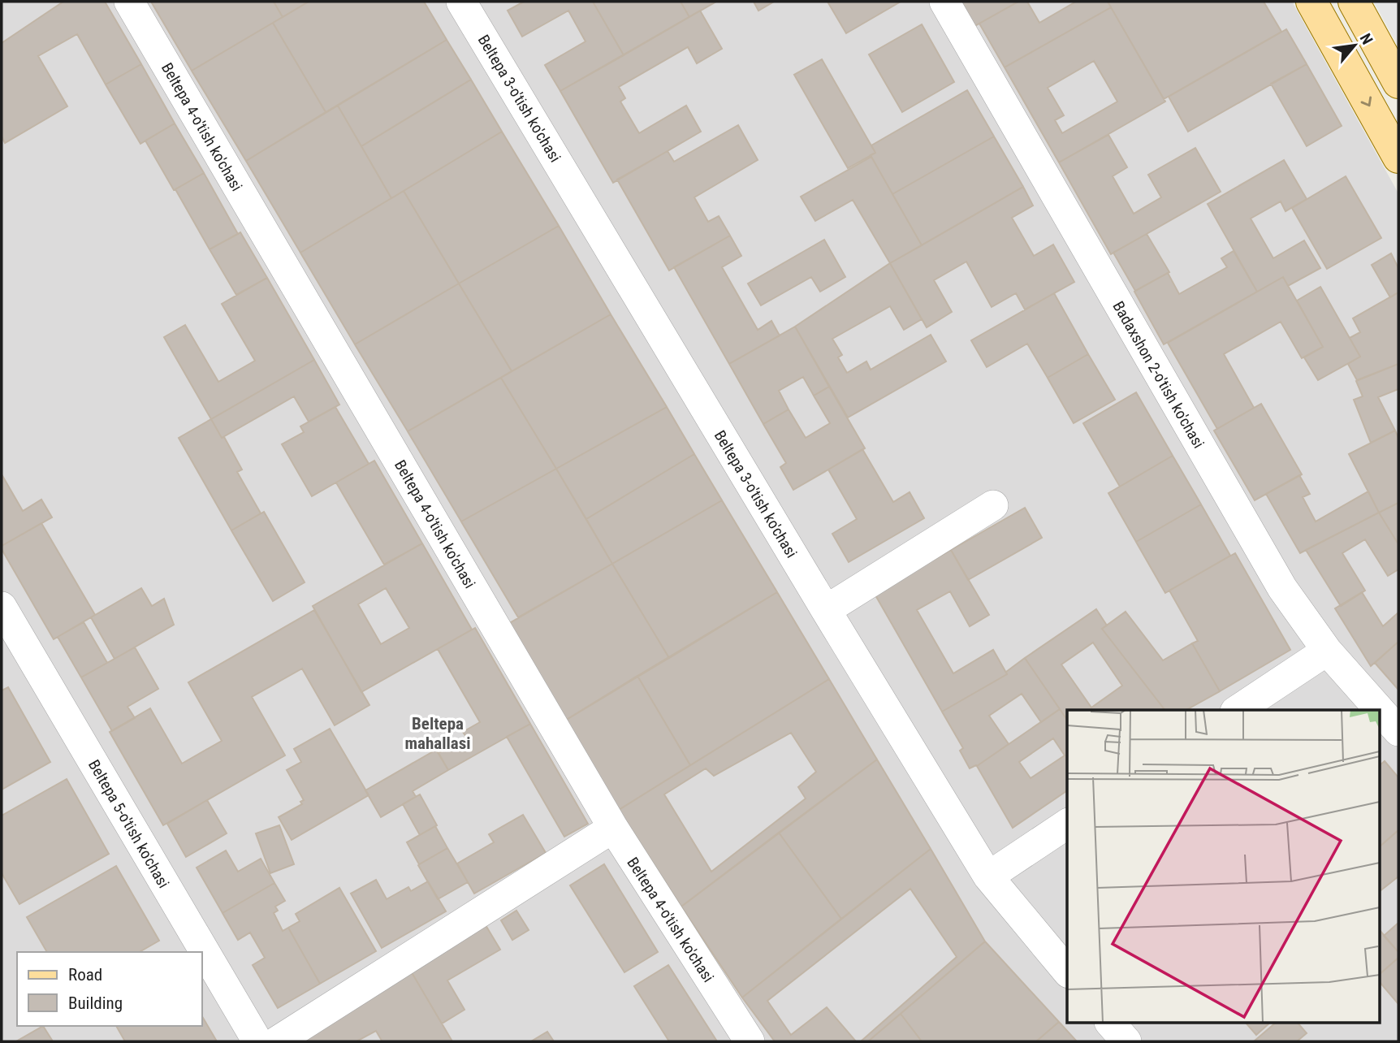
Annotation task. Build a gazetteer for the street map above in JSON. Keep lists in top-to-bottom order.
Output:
{
  "streets": {
    "street": [
      "Beltepa 3-o'tish ko'chasi",
      "Beltepa 4-o'tish ko'chasi",
      "Badaxshon 2-o'tish ko'chasi",
      "Beltepa 5-o'tish ko'chasi"
    ]
  },
  "districts": ["Beltepa mahallasi"],
  "legend": ["Road", "Building"],
  "north": "top right"
}
